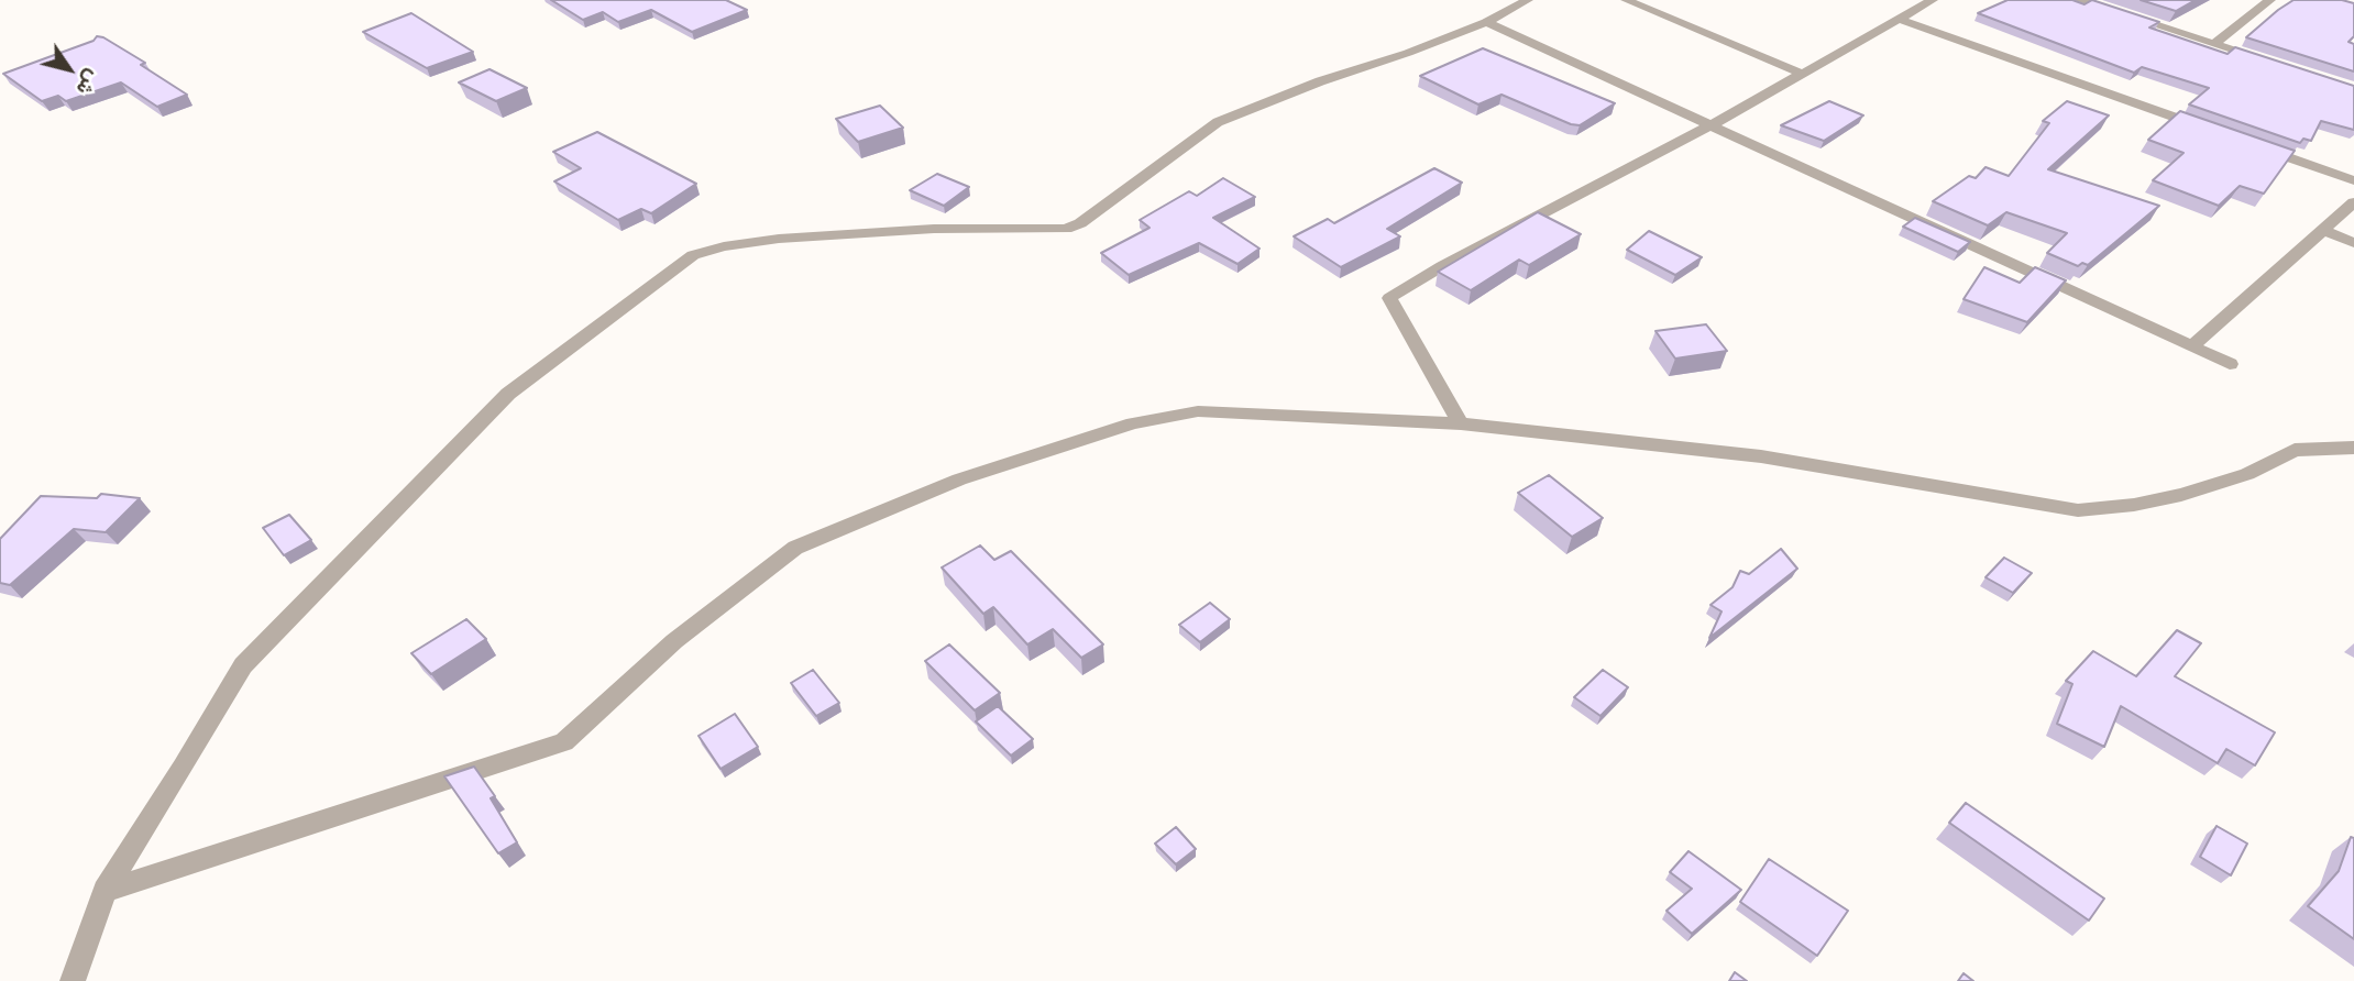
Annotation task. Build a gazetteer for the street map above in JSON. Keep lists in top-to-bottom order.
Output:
{
  "north": "bottom right"
}
